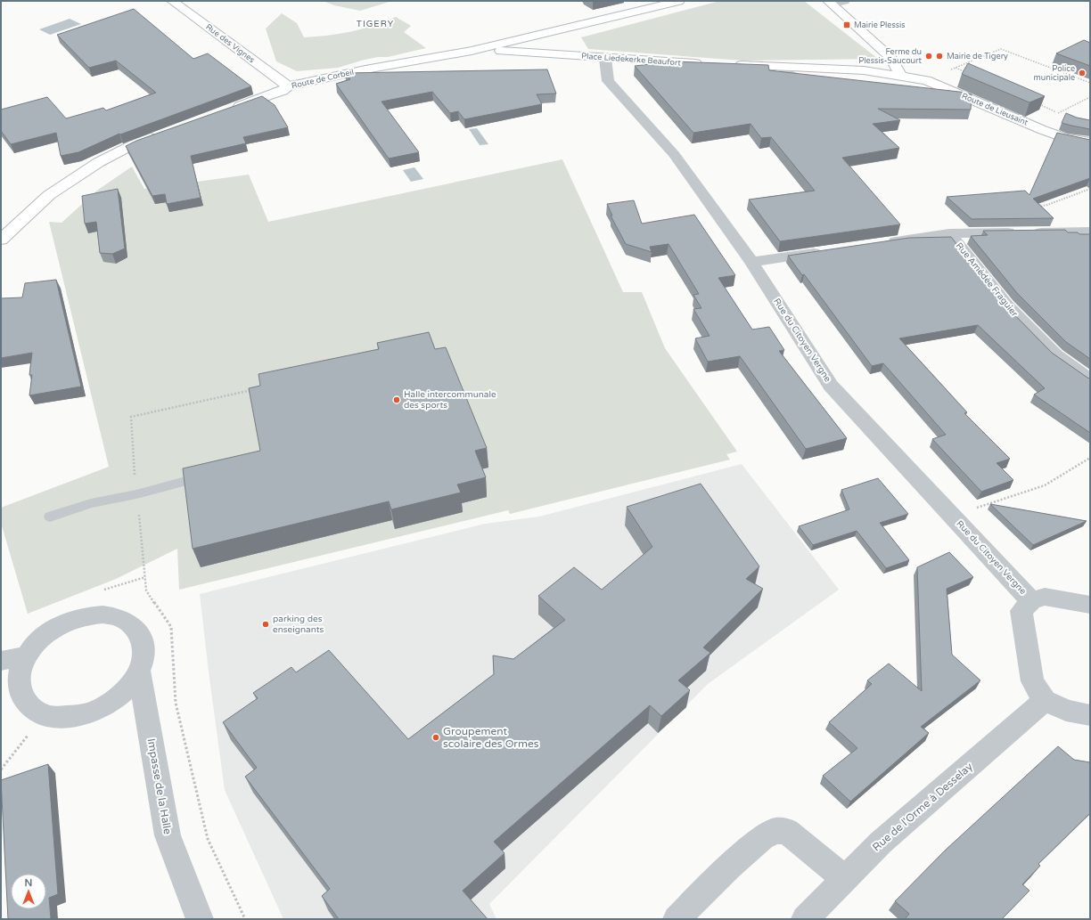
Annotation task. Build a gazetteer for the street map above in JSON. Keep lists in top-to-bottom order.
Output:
{
  "streets": {
    "street": [
      "Rue des Vignes",
      "Place Liedekerke Beaufort",
      "Route de Corbeil",
      "Route de Lieusaint",
      "Rue Amédée Fraguier",
      "Rue du Citoyen Vergne",
      "Impasse de la Halle",
      "Rue de l'Orme à Desselay"
    ]
  },
  "crossings": [
    ["Rue des Vignes", "Route de Corbeil"],
    ["Place Liedekerke Beaufort", "Route de Corbeil"],
    ["Place Liedekerke Beaufort", "Rue du Citoyen Vergne"]
  ],
  "districts": ["TIGERY"],
  "places": {
    "transit": ["Mairie Plessis"],
    "other": [
      "Ferme du Plessis-Saucourt",
      "Mairie de Tigery",
      "Police municipale",
      "Halle intercommunale des sports",
      "parking des enseignants",
      "Groupement scolaire des Ormes"
    ]
  },
  "north": "top"
}
